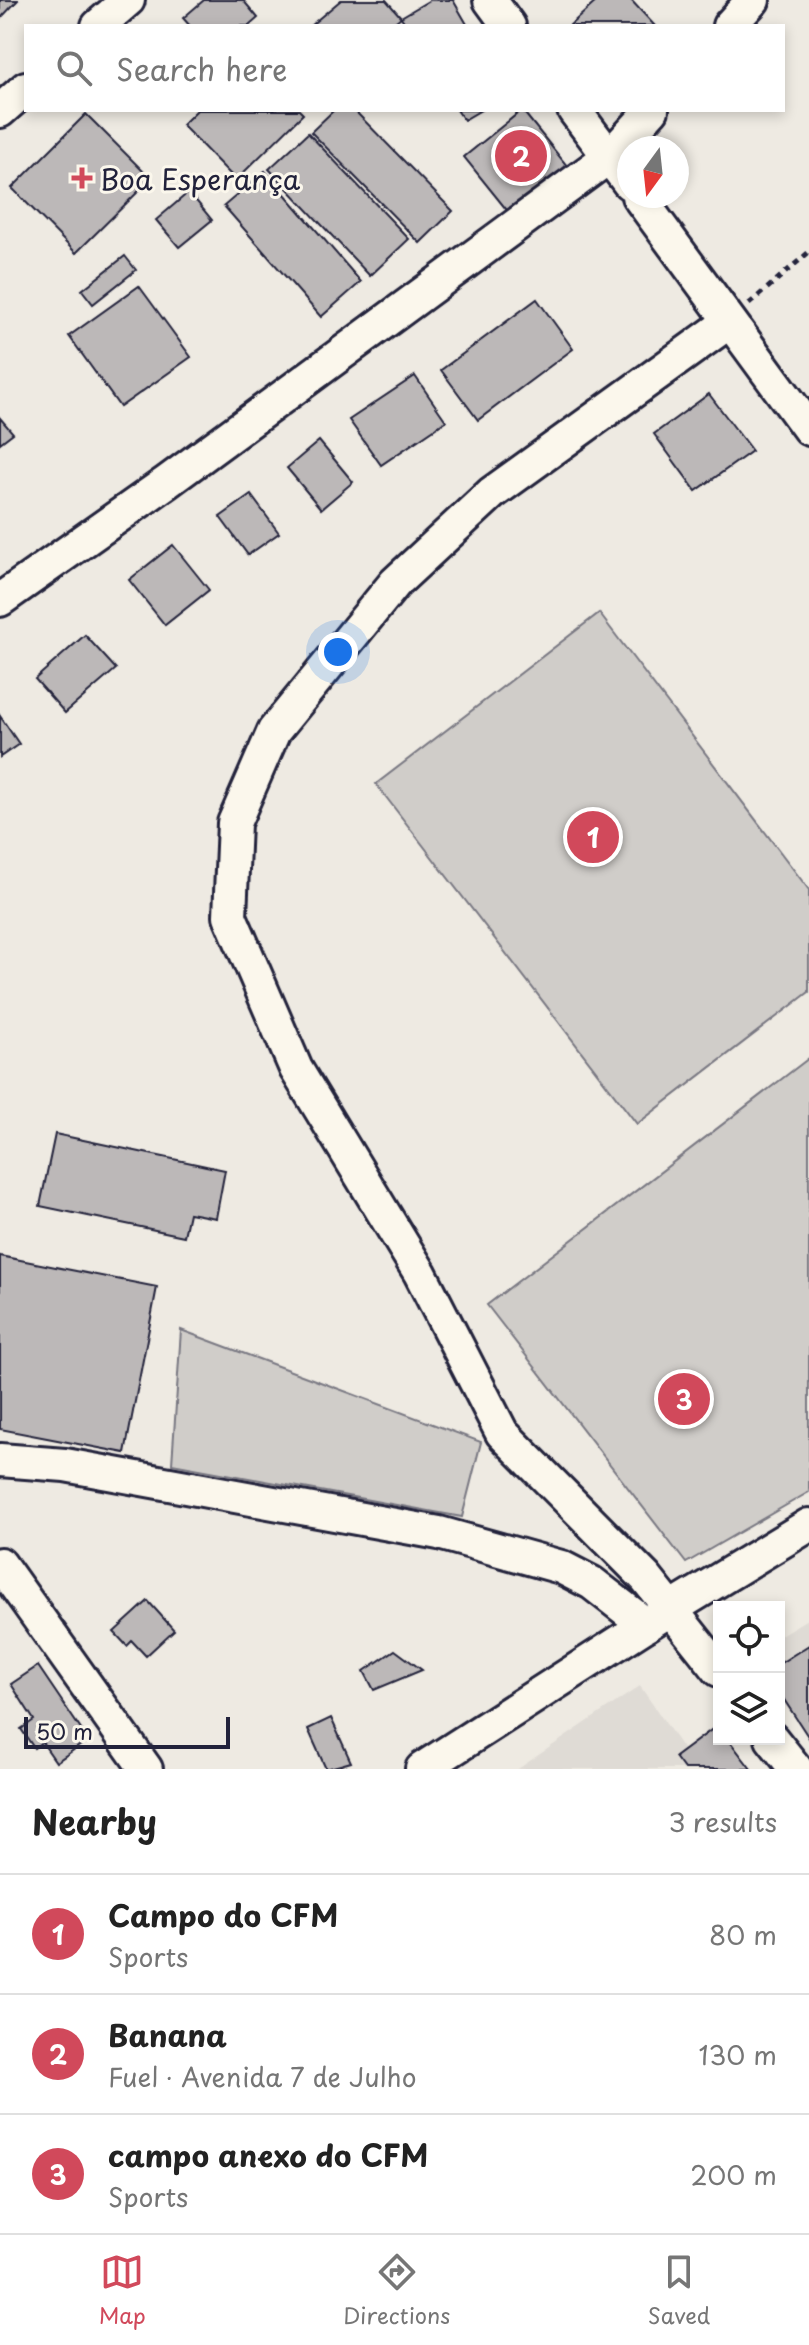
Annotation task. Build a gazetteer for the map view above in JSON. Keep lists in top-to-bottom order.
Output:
{
  "places": {
    "health": ["Boa Esperança"]
  },
  "scale_bar": "50 m",
  "north": "bottom",
  "page": {
    "search": "Search here",
    "pins": ["2", "1", "3"],
    "scale": "50 m",
    "heading": ["Nearby", "3 results"],
    "list": [
      {
        "mark": "1",
        "name": "Campo do CFM",
        "note": "Sports",
        "value": "80 m"
      },
      {
        "mark": "2",
        "name": "Banana",
        "note": "Fuel · Avenida 7 de Julho",
        "value": "130 m"
      },
      {
        "mark": "3",
        "name": "campo anexo do CFM",
        "note": "Sports",
        "value": "200 m"
      }
    ],
    "nav": ["Map", "Directions", "Saved"]
  }
}
